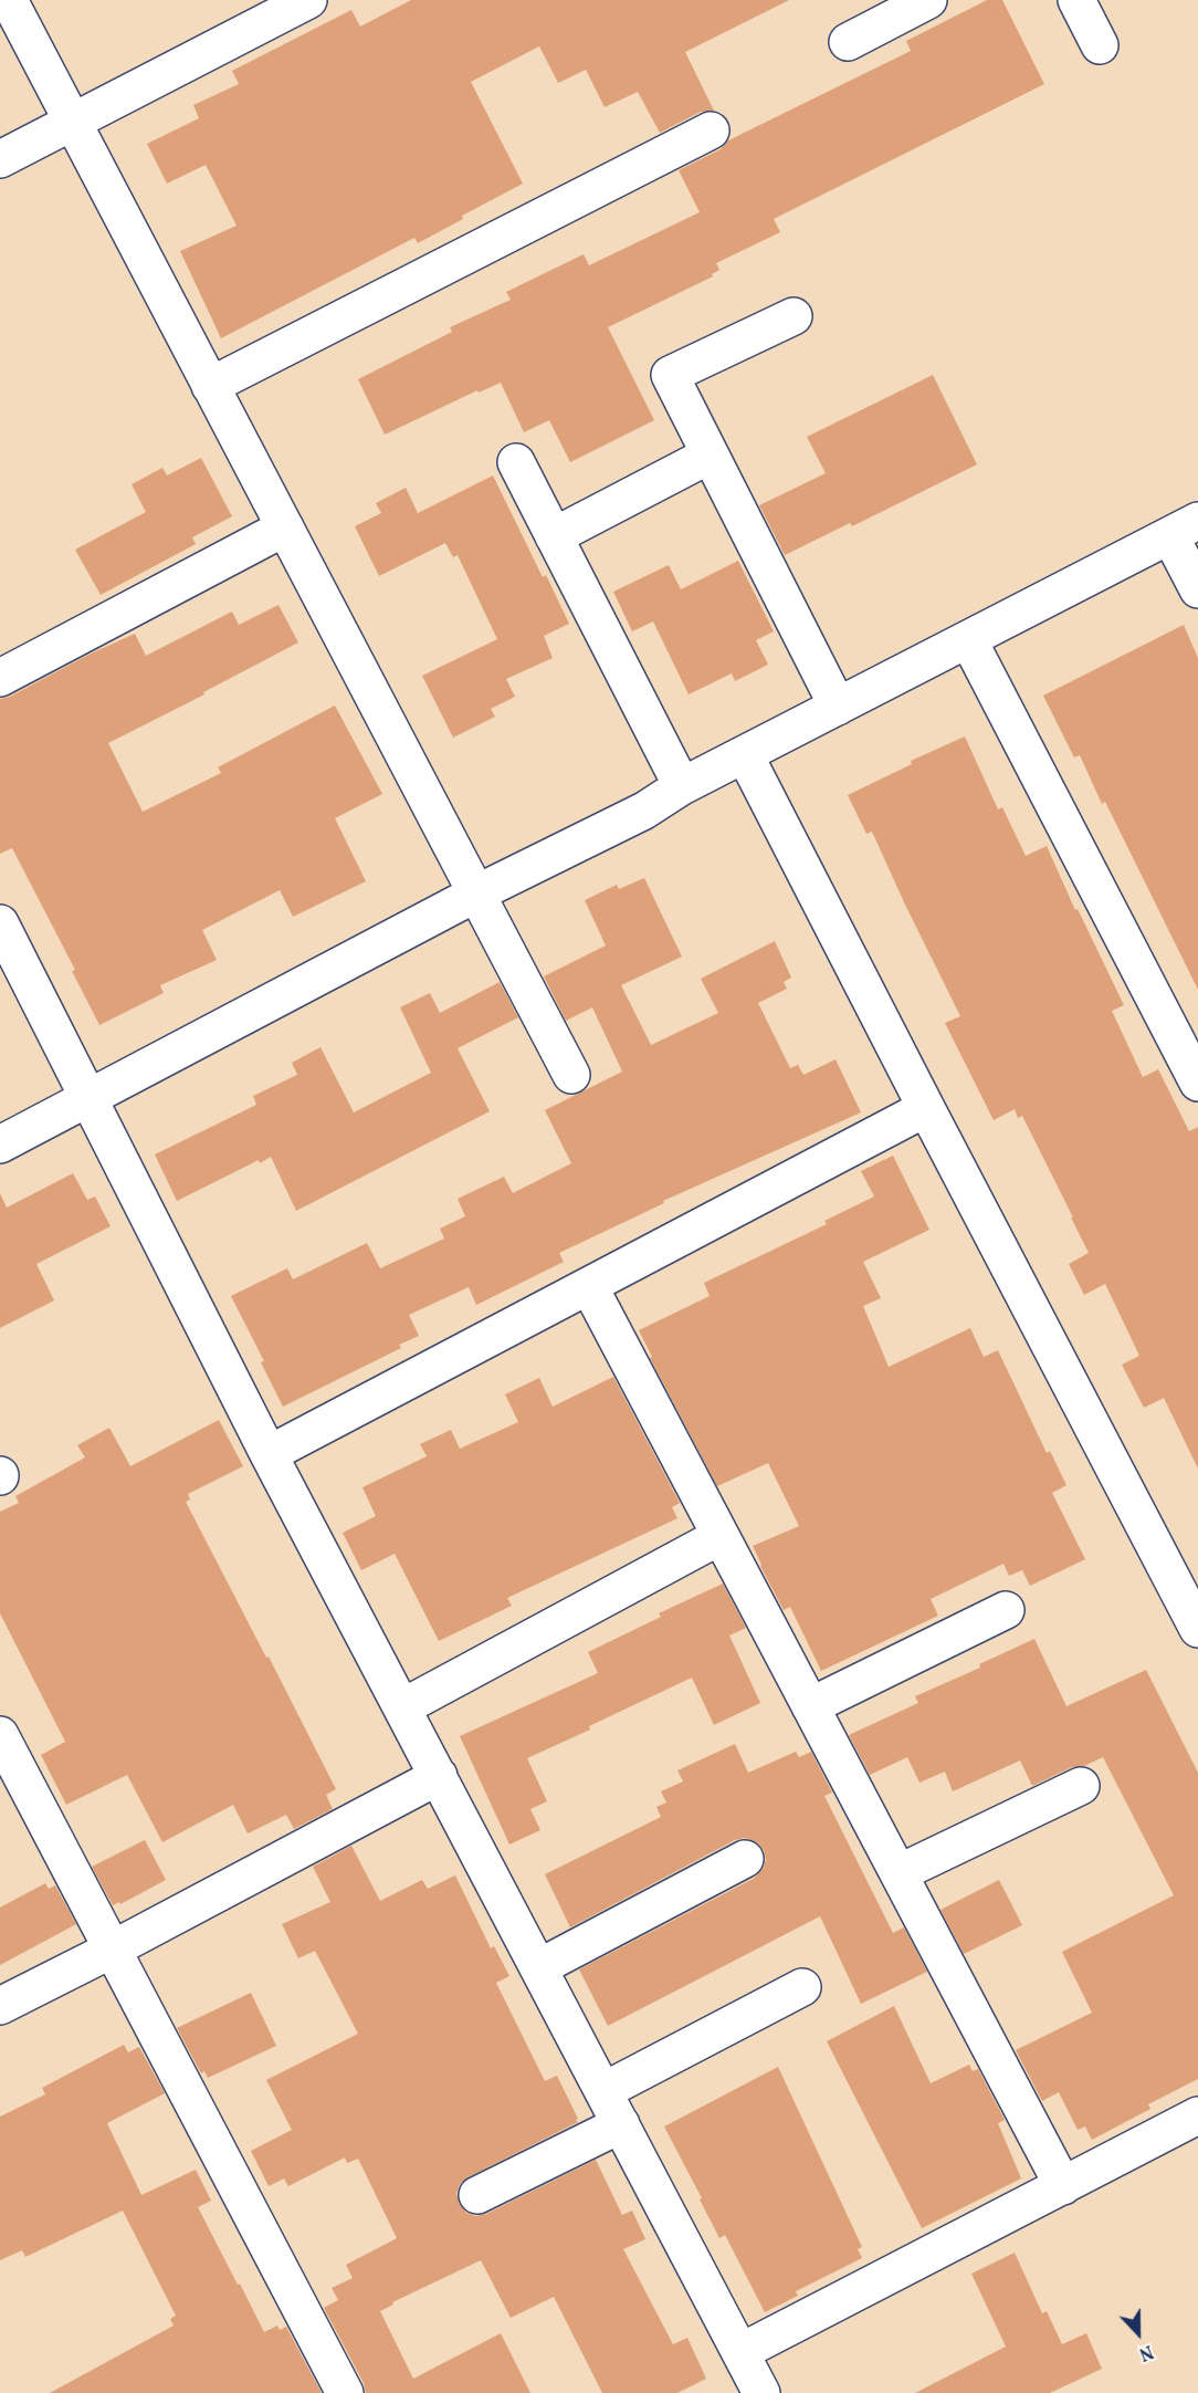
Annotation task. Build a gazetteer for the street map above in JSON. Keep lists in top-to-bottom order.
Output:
{
  "north": "bottom"
}
